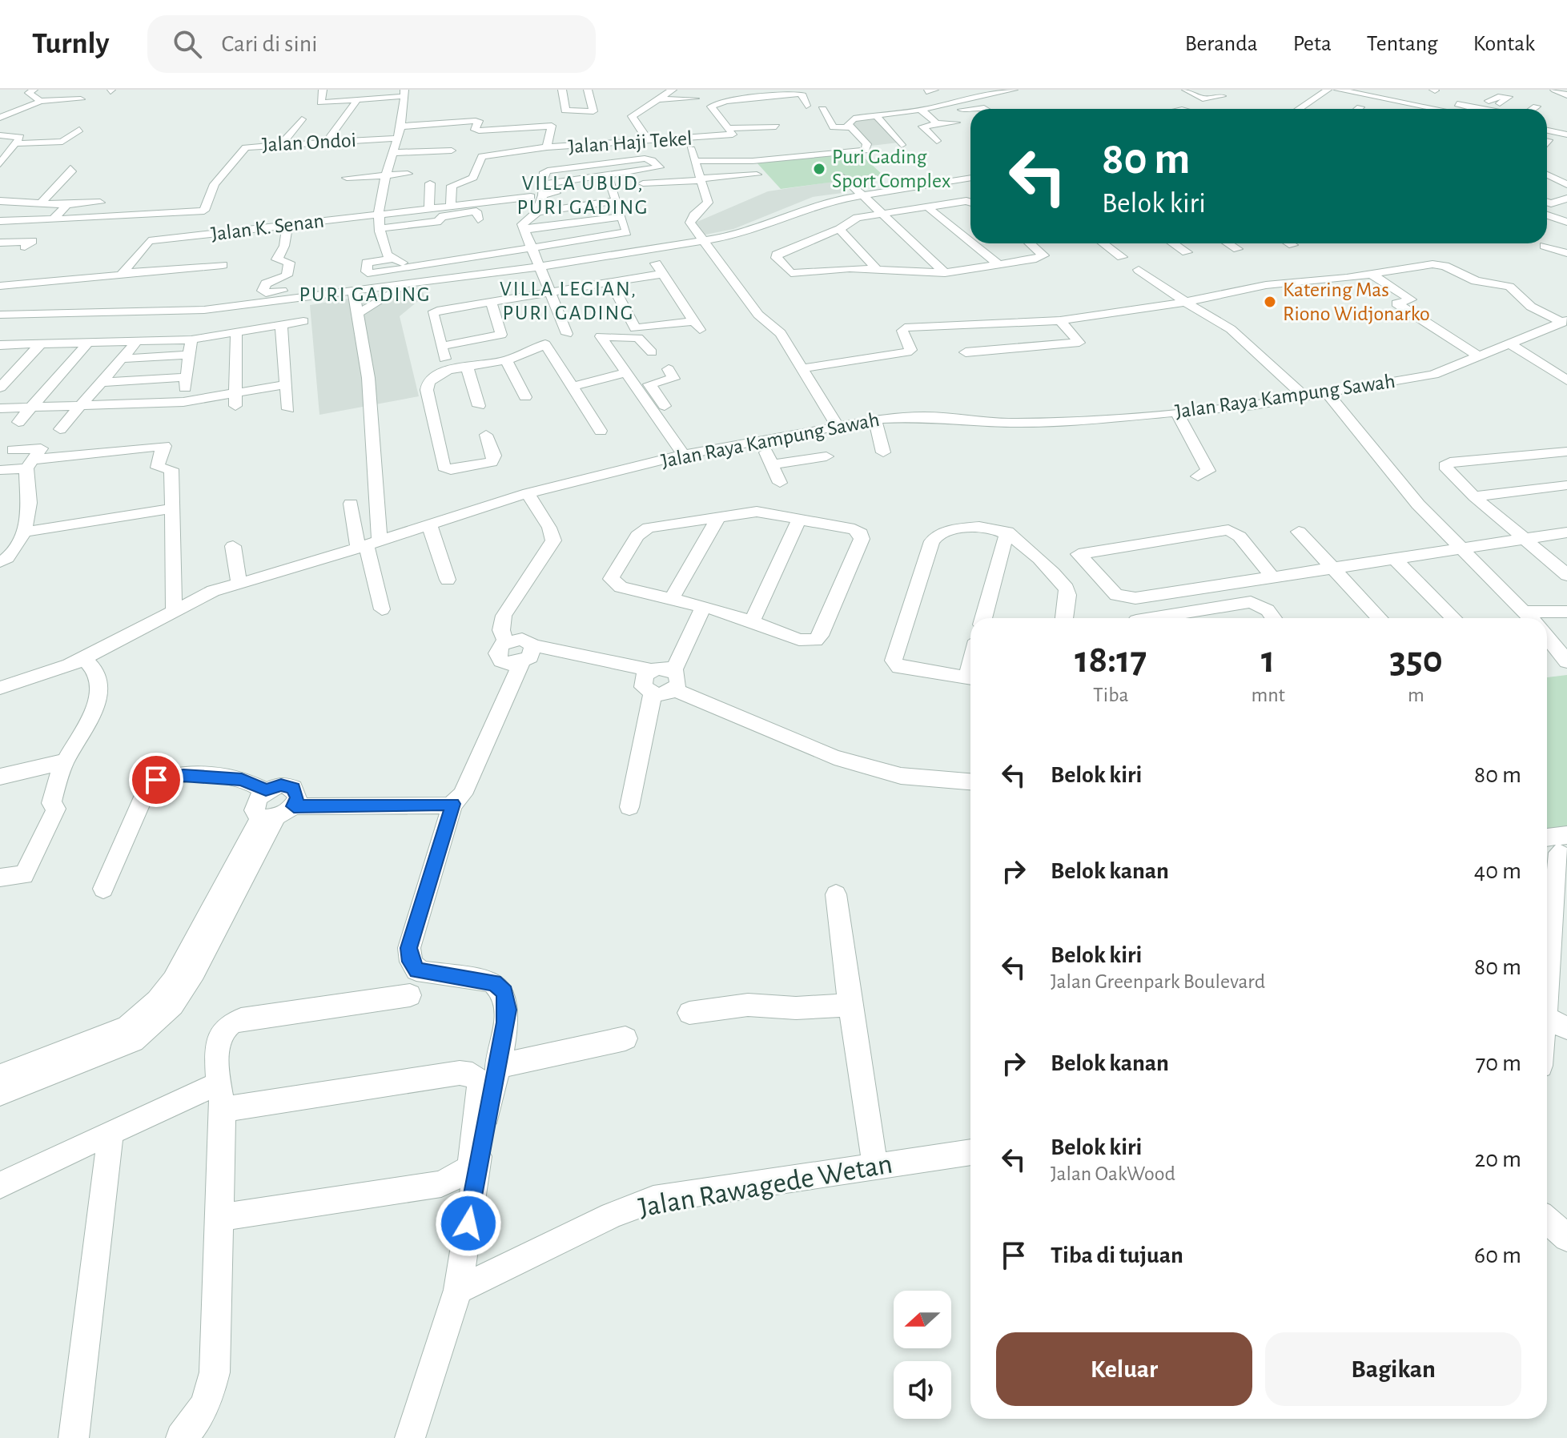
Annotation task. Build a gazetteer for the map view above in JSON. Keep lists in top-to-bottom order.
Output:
{
  "streets": {
    "street": [
      "Jalan Ondoi",
      "Jalan Haji Tekel",
      "Jalan K. Senan",
      "Jalan Raya Kampung Sawah",
      "Jalan Rawagede Wetan"
    ]
  },
  "crossings": [
    ["Jalan Ondoi", "Jalan K. Senan"],
    ["Jalan Haji Tekel", "Jalan K. Senan"]
  ],
  "districts": ["VILLA UBUD, PURI GADING", "VILLA LEGIAN, PURI GADING", "PURI GADING"],
  "places": ["Puri Gading Sport Complex", "Katering Mas Riono Widjonarko"],
  "north": "left",
  "page": {
    "header": "Turnly",
    "search": "Cari di sini",
    "nav": [
      "Beranda",
      "Peta",
      "Tentang",
      "Kontak"
    ],
    "turn": ["80 m", "Belok kiri"],
    "eta": [
      "18:17",
      "Tiba",
      "1",
      "mnt",
      "350",
      "m"
    ],
    "list": [
      {
        "name": "Belok kiri",
        "value": "80 m"
      },
      {
        "name": "Belok kanan",
        "value": "40 m"
      },
      {
        "name": "Belok kiri",
        "note": "Jalan Greenpark Boulevard",
        "value": "80 m"
      },
      {
        "name": "Belok kanan",
        "value": "70 m"
      },
      {
        "name": "Belok kiri",
        "note": "Jalan OakWood",
        "value": "20 m"
      },
      {
        "name": "Tiba di tujuan",
        "value": "60 m"
      }
    ],
    "buttons": ["Keluar", "Bagikan"]
  }
}
